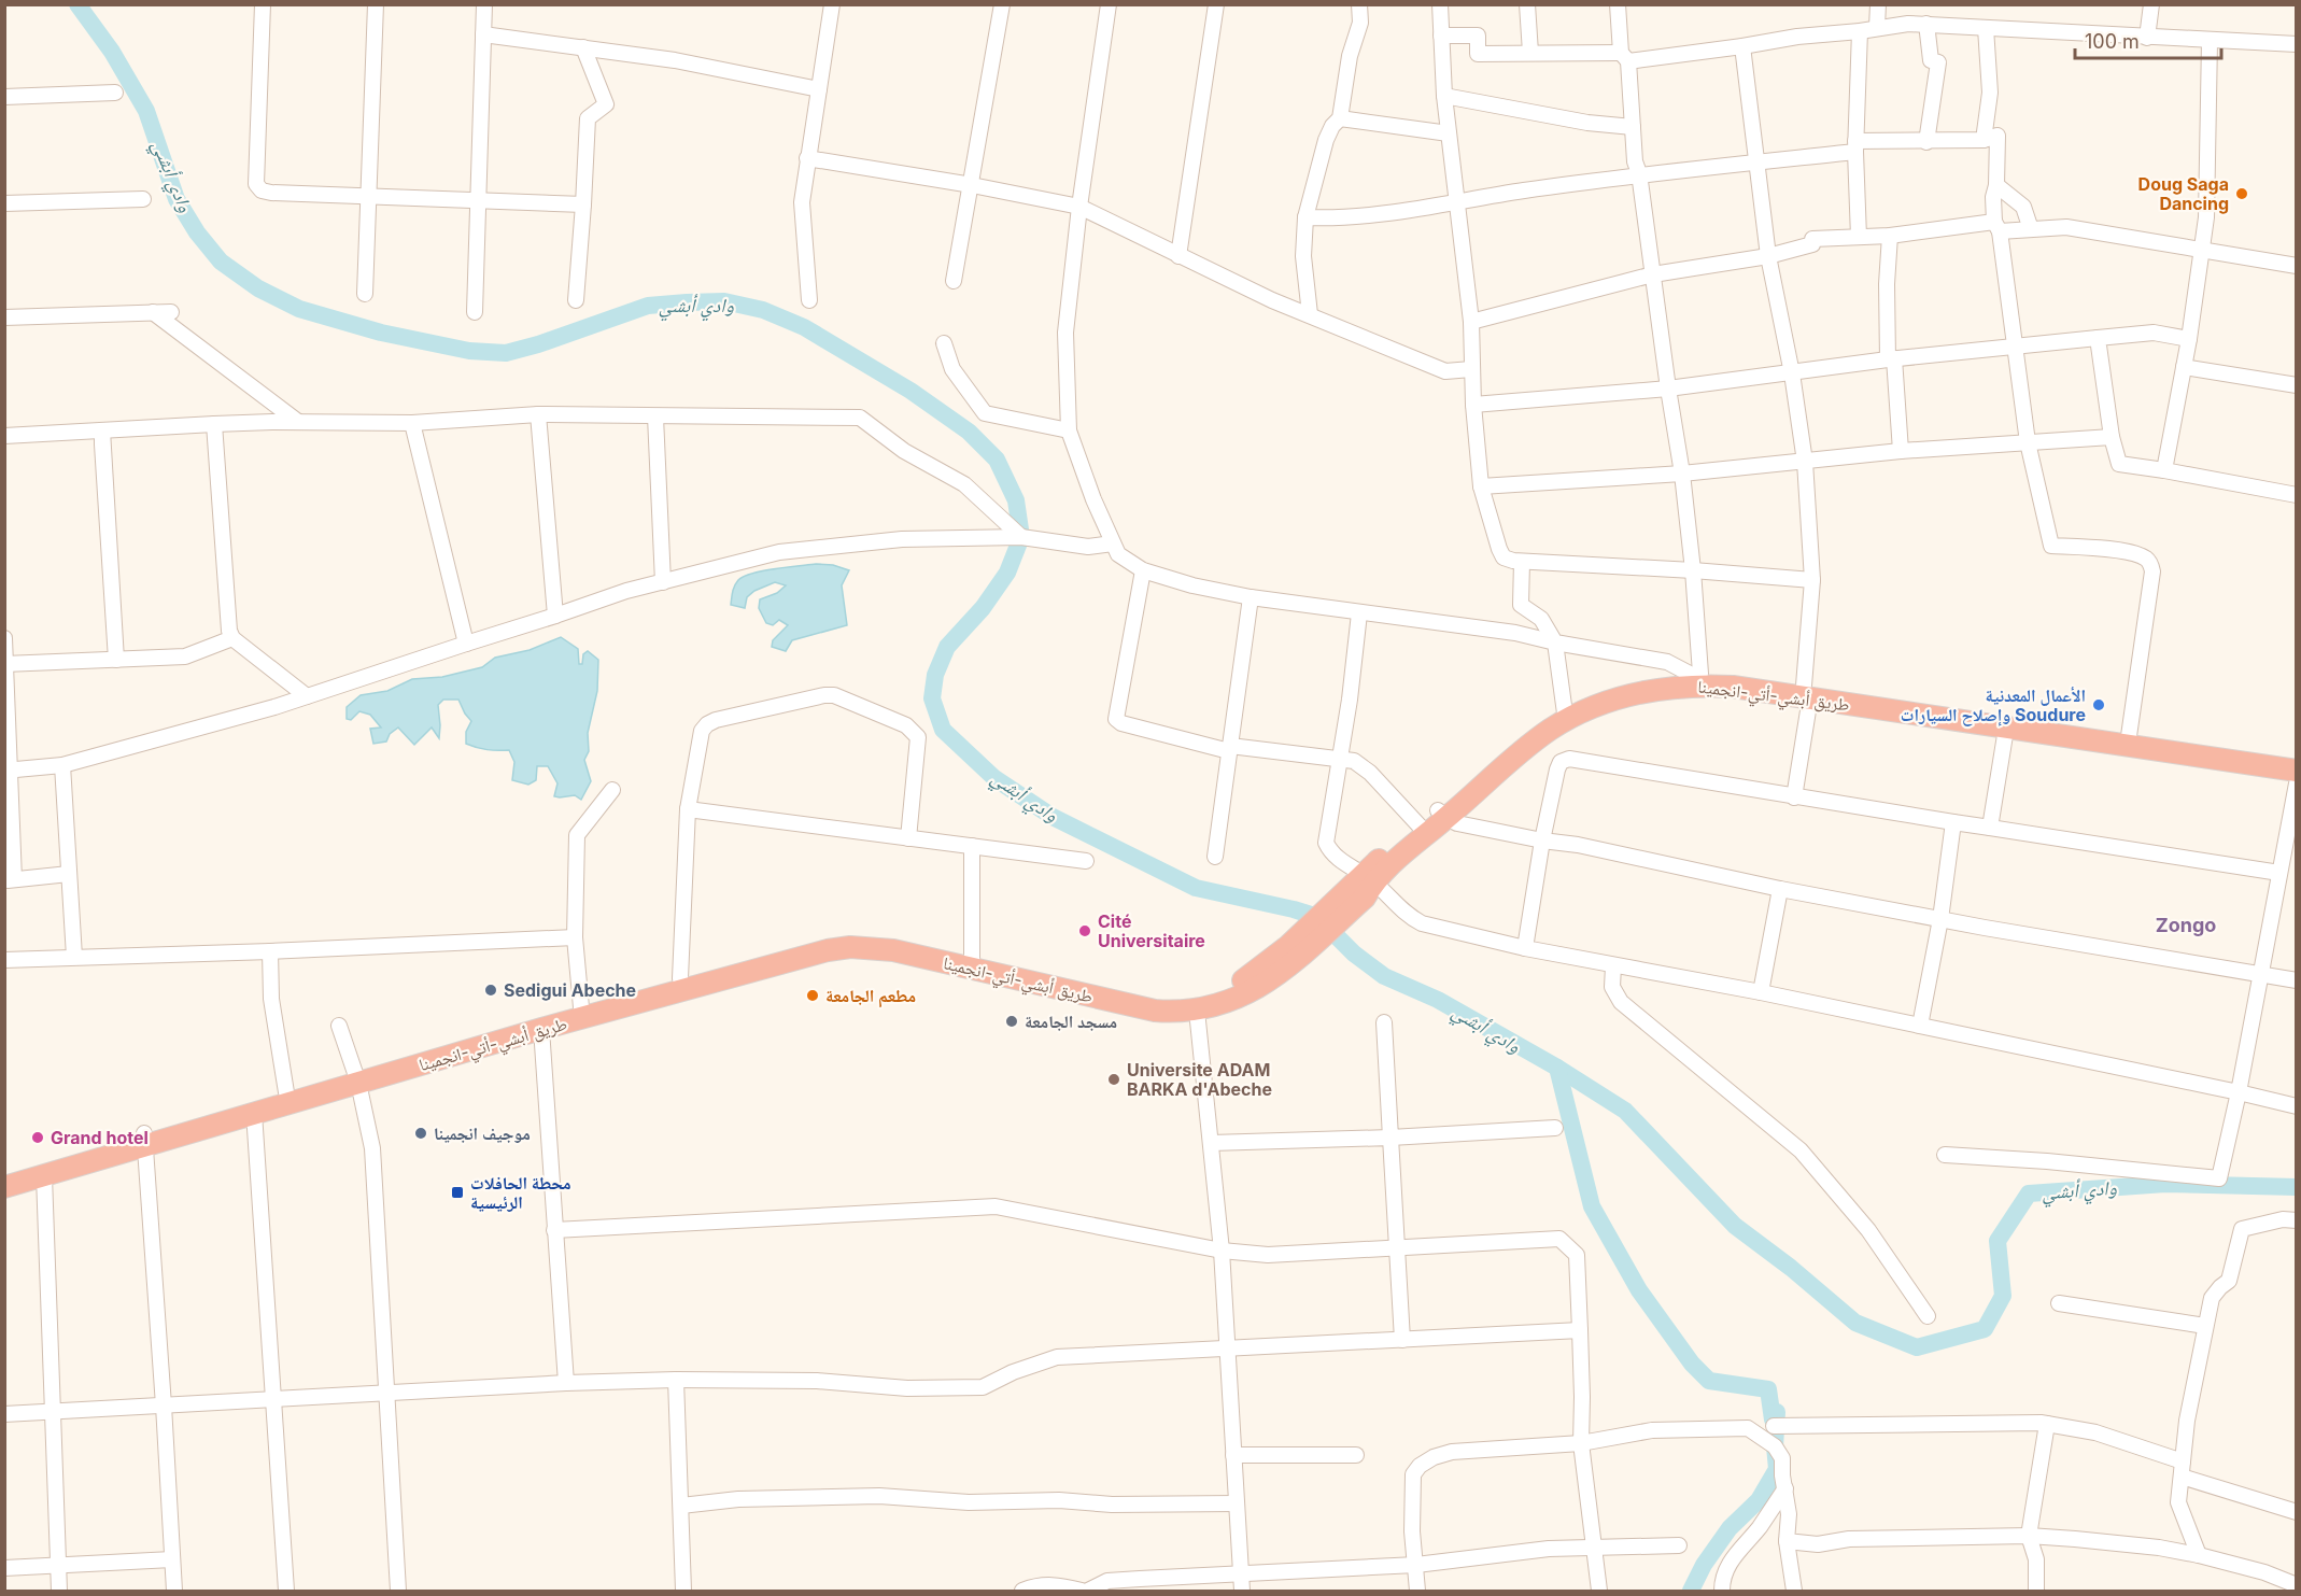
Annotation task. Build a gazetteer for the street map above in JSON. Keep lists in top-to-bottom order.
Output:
{
  "streets": {
    "highway": ["طريق أبشي-أتي-انجمينا"]
  },
  "districts": ["Zongo"],
  "water": ["وادي أبشي"],
  "places": {
    "other": [
      "Doug Saga Dancing",
      "الأعمال المعدنية وإصلاح السيارات Soudure",
      "Cité Universitaire",
      "Sedigui Abeche",
      "مطعم الجامعة",
      "مسجد الجامعة",
      "Universite ADAM BARKA d'Abeche",
      "موجيف انجمينا",
      "Grand hotel"
    ],
    "transit": ["محطة الحافلات الرئيسية"]
  },
  "scale_bar": "100 m"
}
